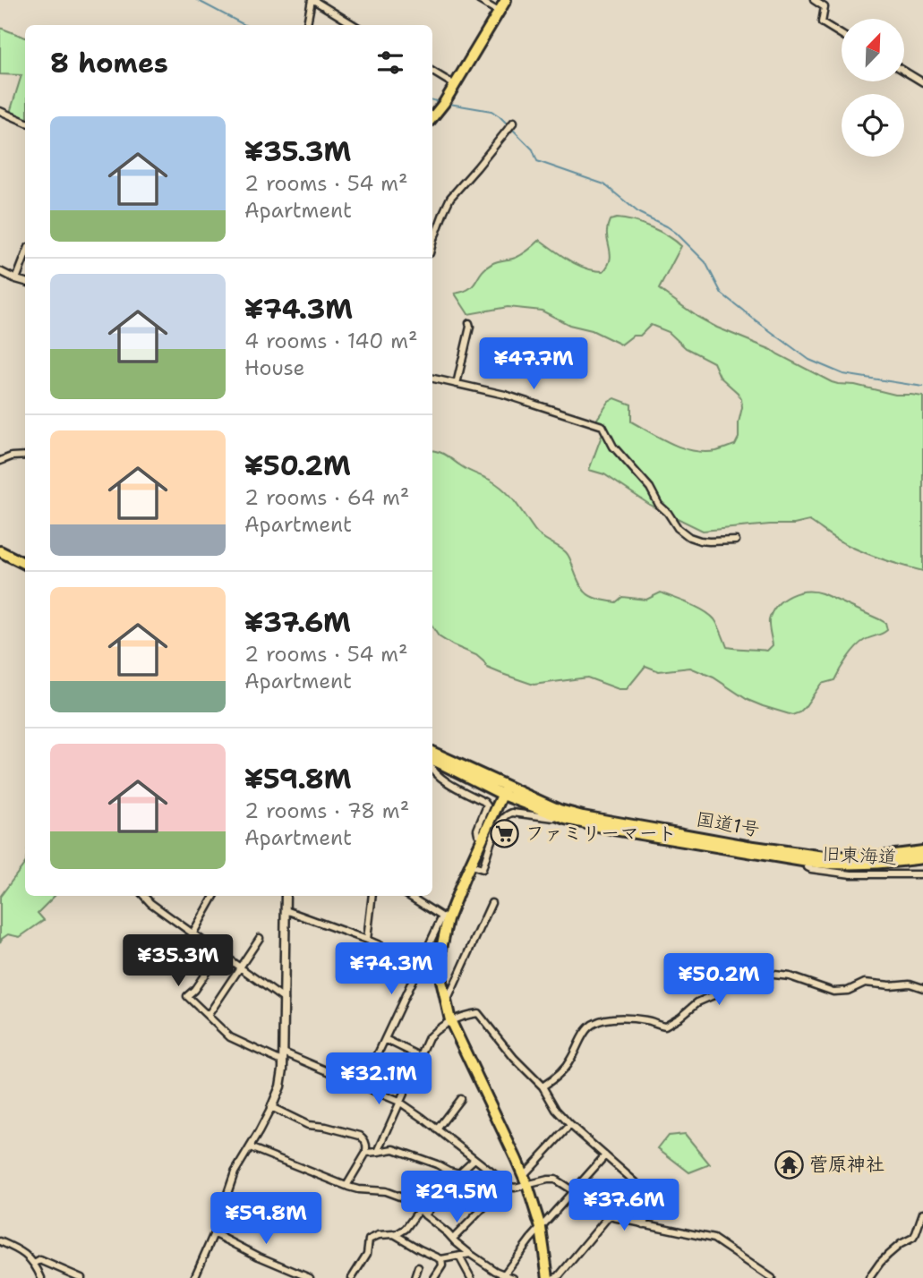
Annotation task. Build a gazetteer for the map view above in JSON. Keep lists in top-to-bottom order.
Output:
{
  "streets": {
    "main road": ["国道1号"],
    "street": ["旧東海道"]
  },
  "crossings": [
    ["国道1号", "旧東海道"]
  ],
  "places": {
    "supermarket": ["ファミリーマート"],
    "temple": ["菅原神社"]
  },
  "north": "top right",
  "page": {
    "heading": "8 homes",
    "list": [
      {
        "name": "¥35.3M",
        "note": "2 rooms · 54 m² · Apartment"
      },
      {
        "name": "¥74.3M",
        "note": "4 rooms · 140 m² · House"
      },
      {
        "name": "¥50.2M",
        "note": "2 rooms · 64 m² · Apartment"
      },
      {
        "name": "¥37.6M",
        "note": "2 rooms · 54 m² · Apartment"
      },
      {
        "name": "¥59.8M",
        "note": "2 rooms · 78 m² · Apartment"
      }
    ],
    "price": [
      "¥47.7M",
      "¥35.3M",
      "¥74.3M",
      "¥50.2M",
      "¥32.1M",
      "¥29.5M",
      "¥37.6M",
      "¥59.8M"
    ]
  }
}
